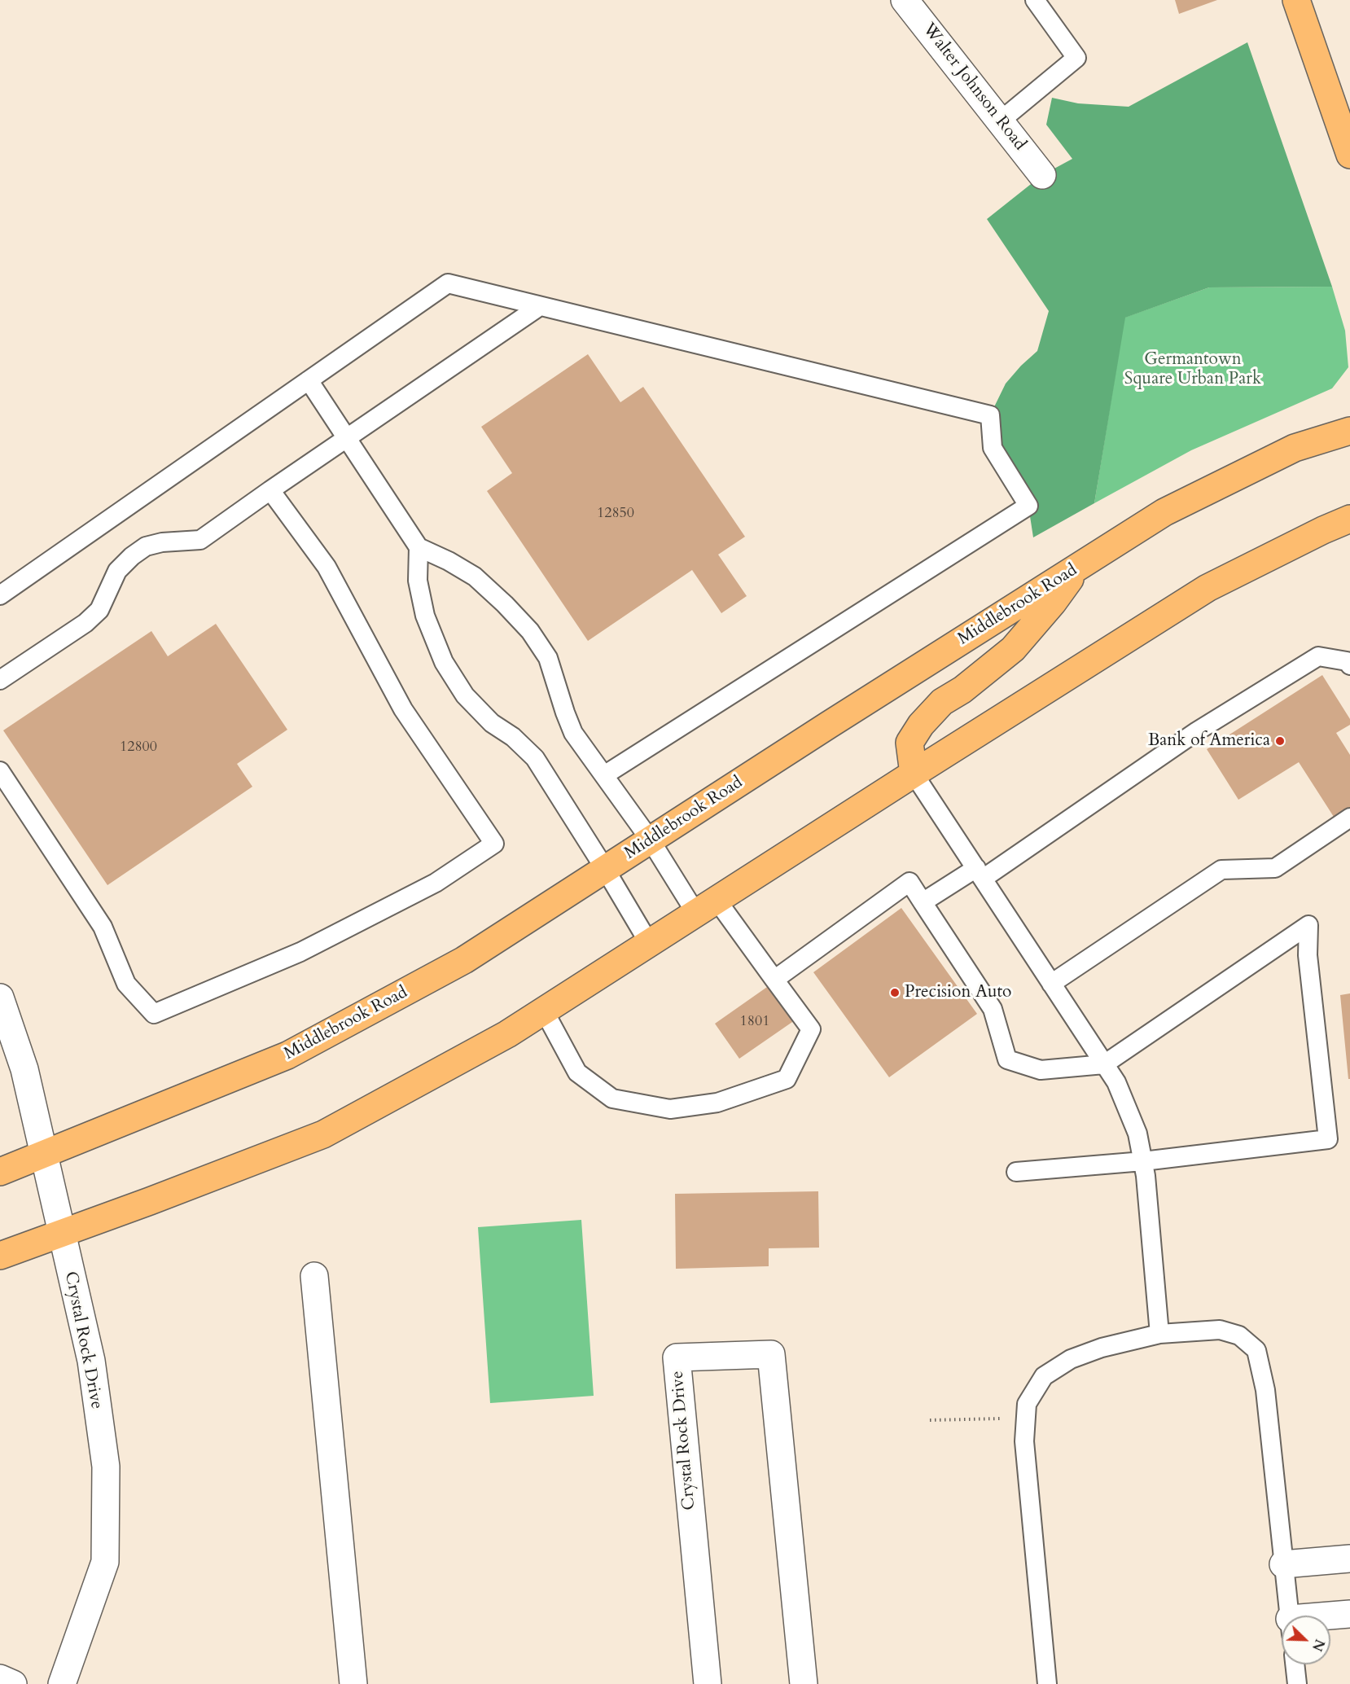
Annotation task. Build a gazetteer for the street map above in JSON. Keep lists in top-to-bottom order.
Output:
{
  "streets": {
    "main road": ["Middlebrook Road"],
    "street": ["Walter Johnson Road", "Crystal Rock Drive"]
  },
  "crossings": [
    ["Middlebrook Road", "Crystal Rock Drive"]
  ],
  "parks": ["Germantown Square Urban Park"],
  "places": ["Bank of America", "Precision Auto"],
  "house_numbers": ["12850", "12800", "1801"],
  "north": "bottom right"
}
